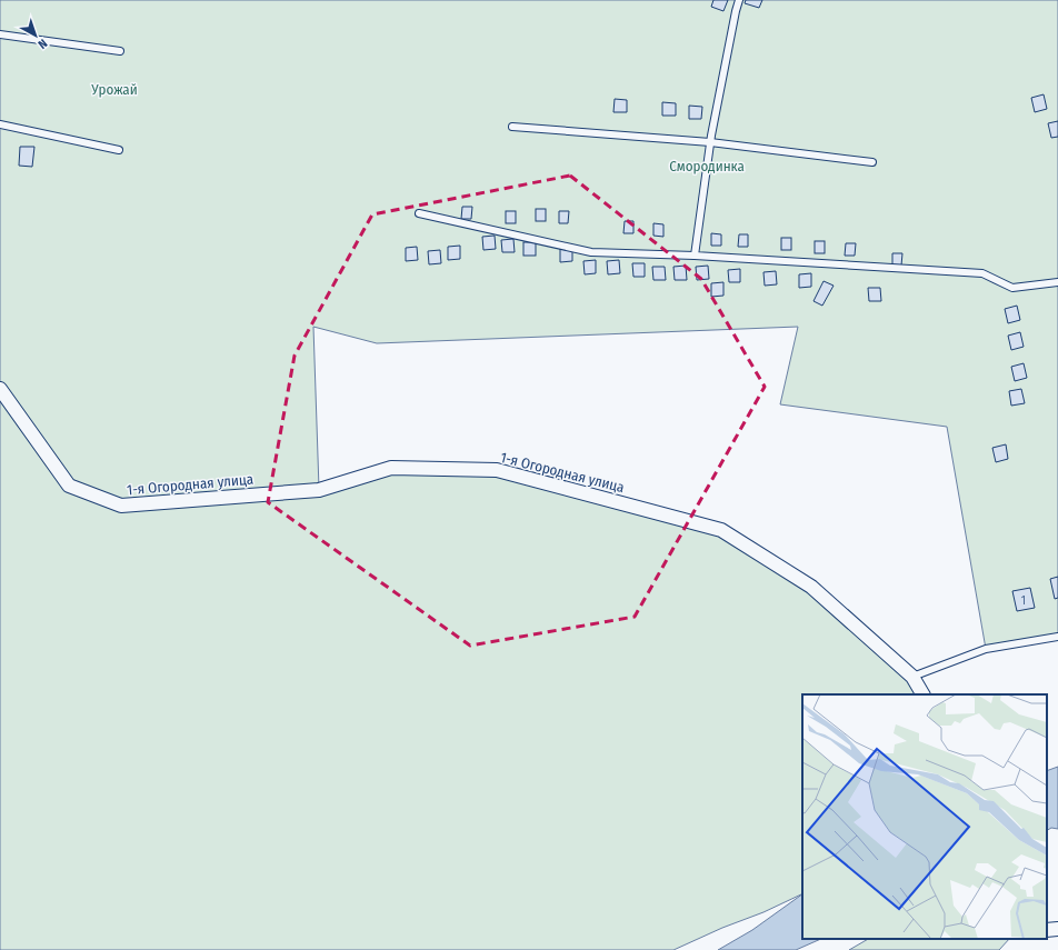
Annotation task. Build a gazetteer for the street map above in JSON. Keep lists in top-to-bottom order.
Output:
{
  "streets": {
    "street": ["1-я Огородная улица"]
  },
  "parks": ["Урожай", "Смородинка"],
  "house_numbers": ["1"],
  "north": "bottom right"
}
